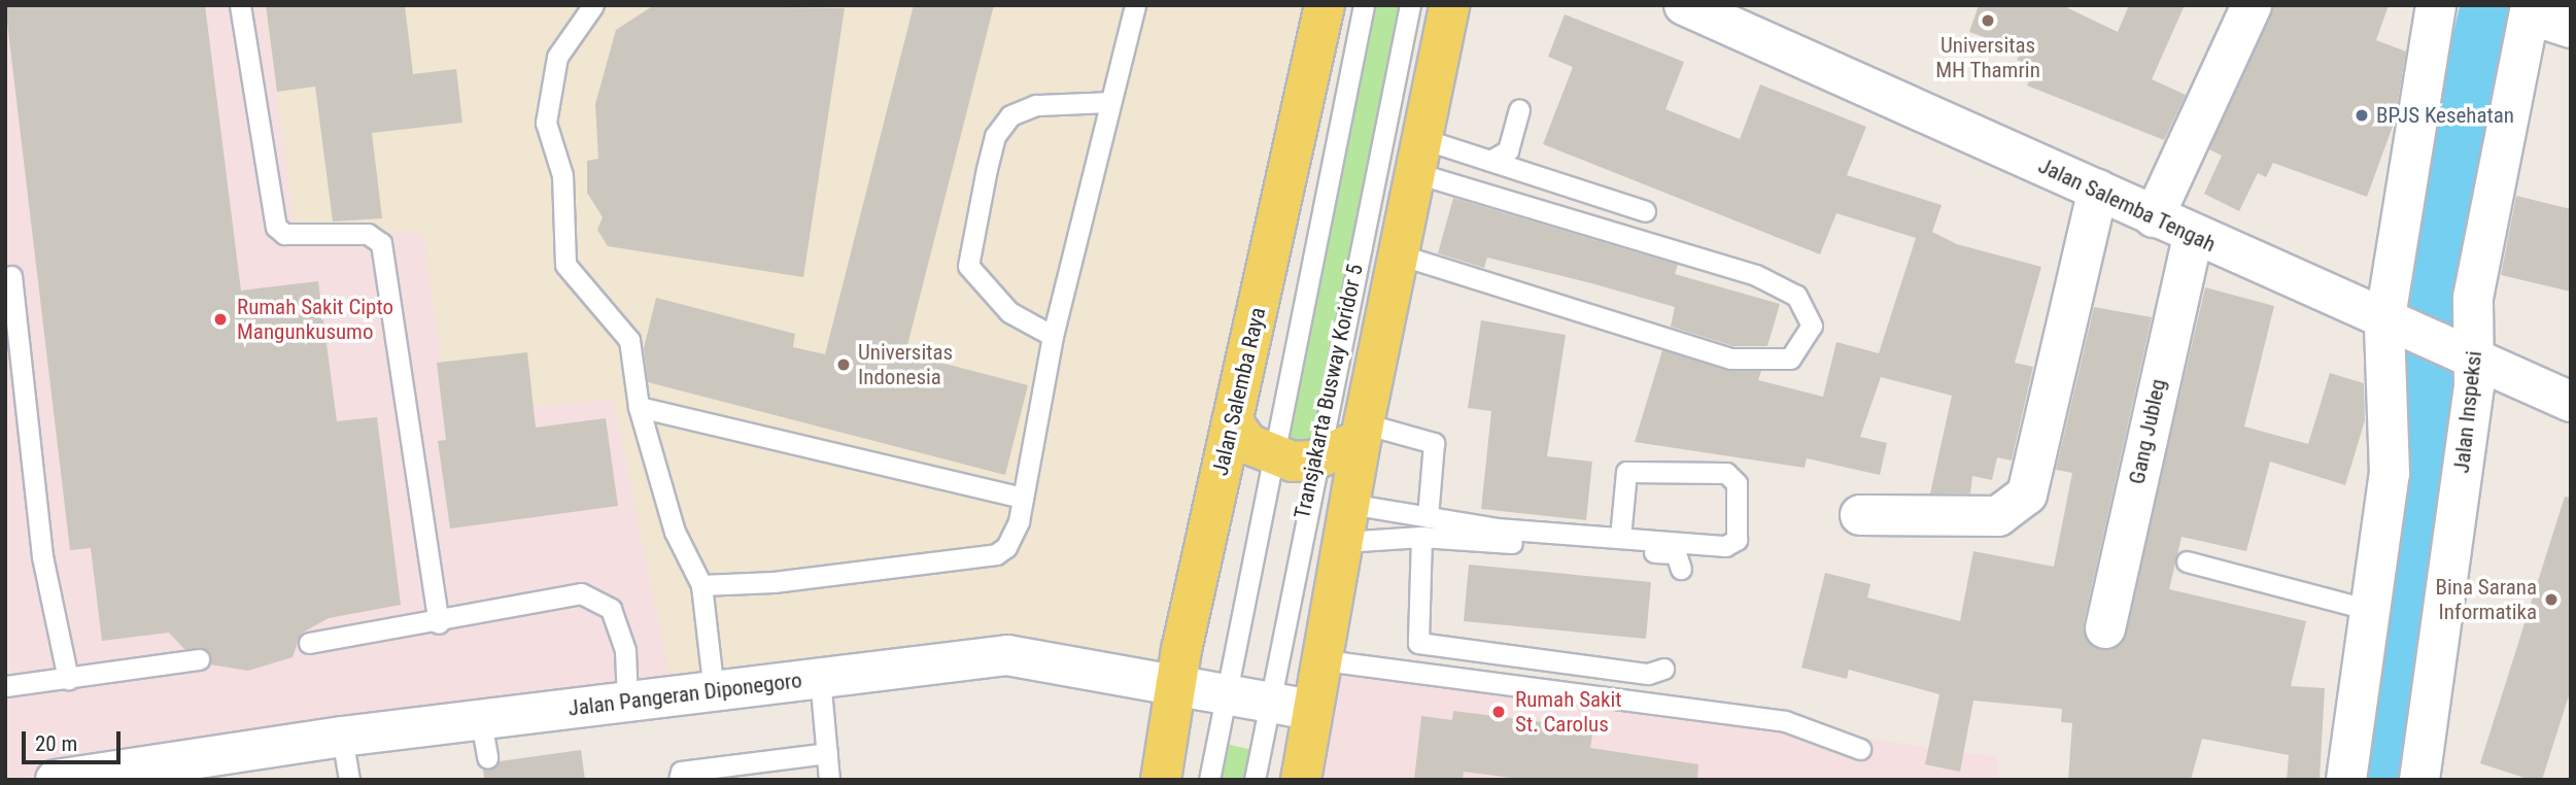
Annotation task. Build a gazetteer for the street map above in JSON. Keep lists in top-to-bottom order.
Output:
{
  "streets": {
    "main road": ["Jalan Salemba Raya"],
    "street": [
      "Jalan Salemba Tengah",
      "Jalan Inspeksi",
      "Gang Jubleg",
      "Jalan Pangeran Diponegoro"
    ],
    "lane": ["Transjakarta Busway Koridor 5"]
  },
  "crossings": [
    ["Jalan Salemba Tengah", "Jalan Inspeksi"],
    ["Jalan Salemba Tengah", "Gang Jubleg"],
    ["Jalan Salemba Raya", "Jalan Pangeran Diponegoro"],
    ["Transjakarta Busway Koridor 5", "Jalan Pangeran Diponegoro"]
  ],
  "places": [
    "Universitas MH Thamrin",
    "BPJS Kesehatan",
    "Rumah Sakit Cipto Mangunkusumo",
    "Universitas Indonesia",
    "Bina Sarana Informatika",
    "Rumah Sakit St. Carolus"
  ],
  "scale_bar": "20 m"
}
